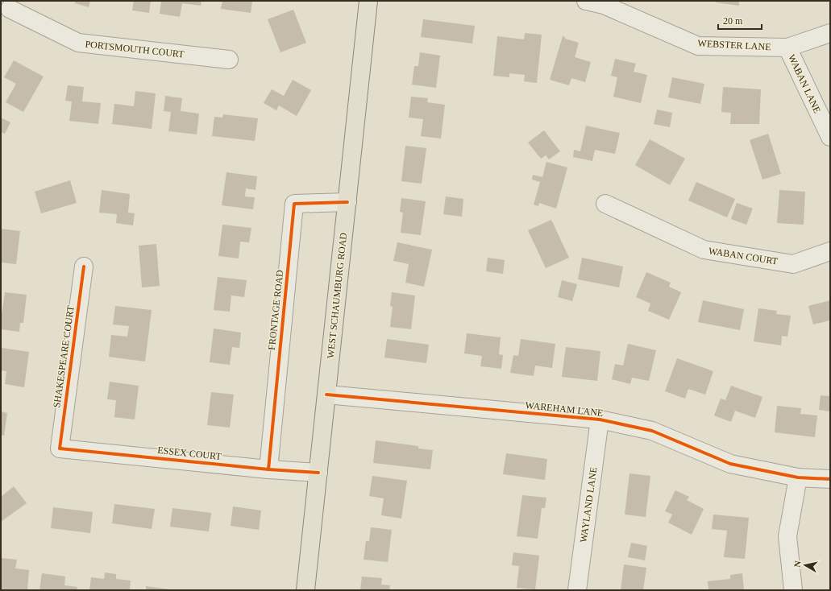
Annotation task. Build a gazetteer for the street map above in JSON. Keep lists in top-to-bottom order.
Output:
{
  "streets": {
    "main road": ["WEST SCHAUMBURG ROAD"],
    "street": [
      "WEBSTER LANE",
      "PORTSMOUTH COURT",
      "WABAN LANE",
      "WABAN COURT",
      "FRONTAGE ROAD",
      "SHAKESPEARE COURT",
      "WAREHAM LANE",
      "ESSEX COURT",
      "WAYLAND LANE"
    ]
  },
  "crossings": [
    ["WEBSTER LANE", "WABAN LANE"],
    ["WEST SCHAUMBURG ROAD", "FRONTAGE ROAD"],
    ["WEST SCHAUMBURG ROAD", "WAREHAM LANE"],
    ["WEST SCHAUMBURG ROAD", "ESSEX COURT"],
    ["FRONTAGE ROAD", "ESSEX COURT"],
    ["SHAKESPEARE COURT", "ESSEX COURT"],
    ["WAREHAM LANE", "WAYLAND LANE"]
  ],
  "scale_bar": "20 m",
  "north": "left"
}
